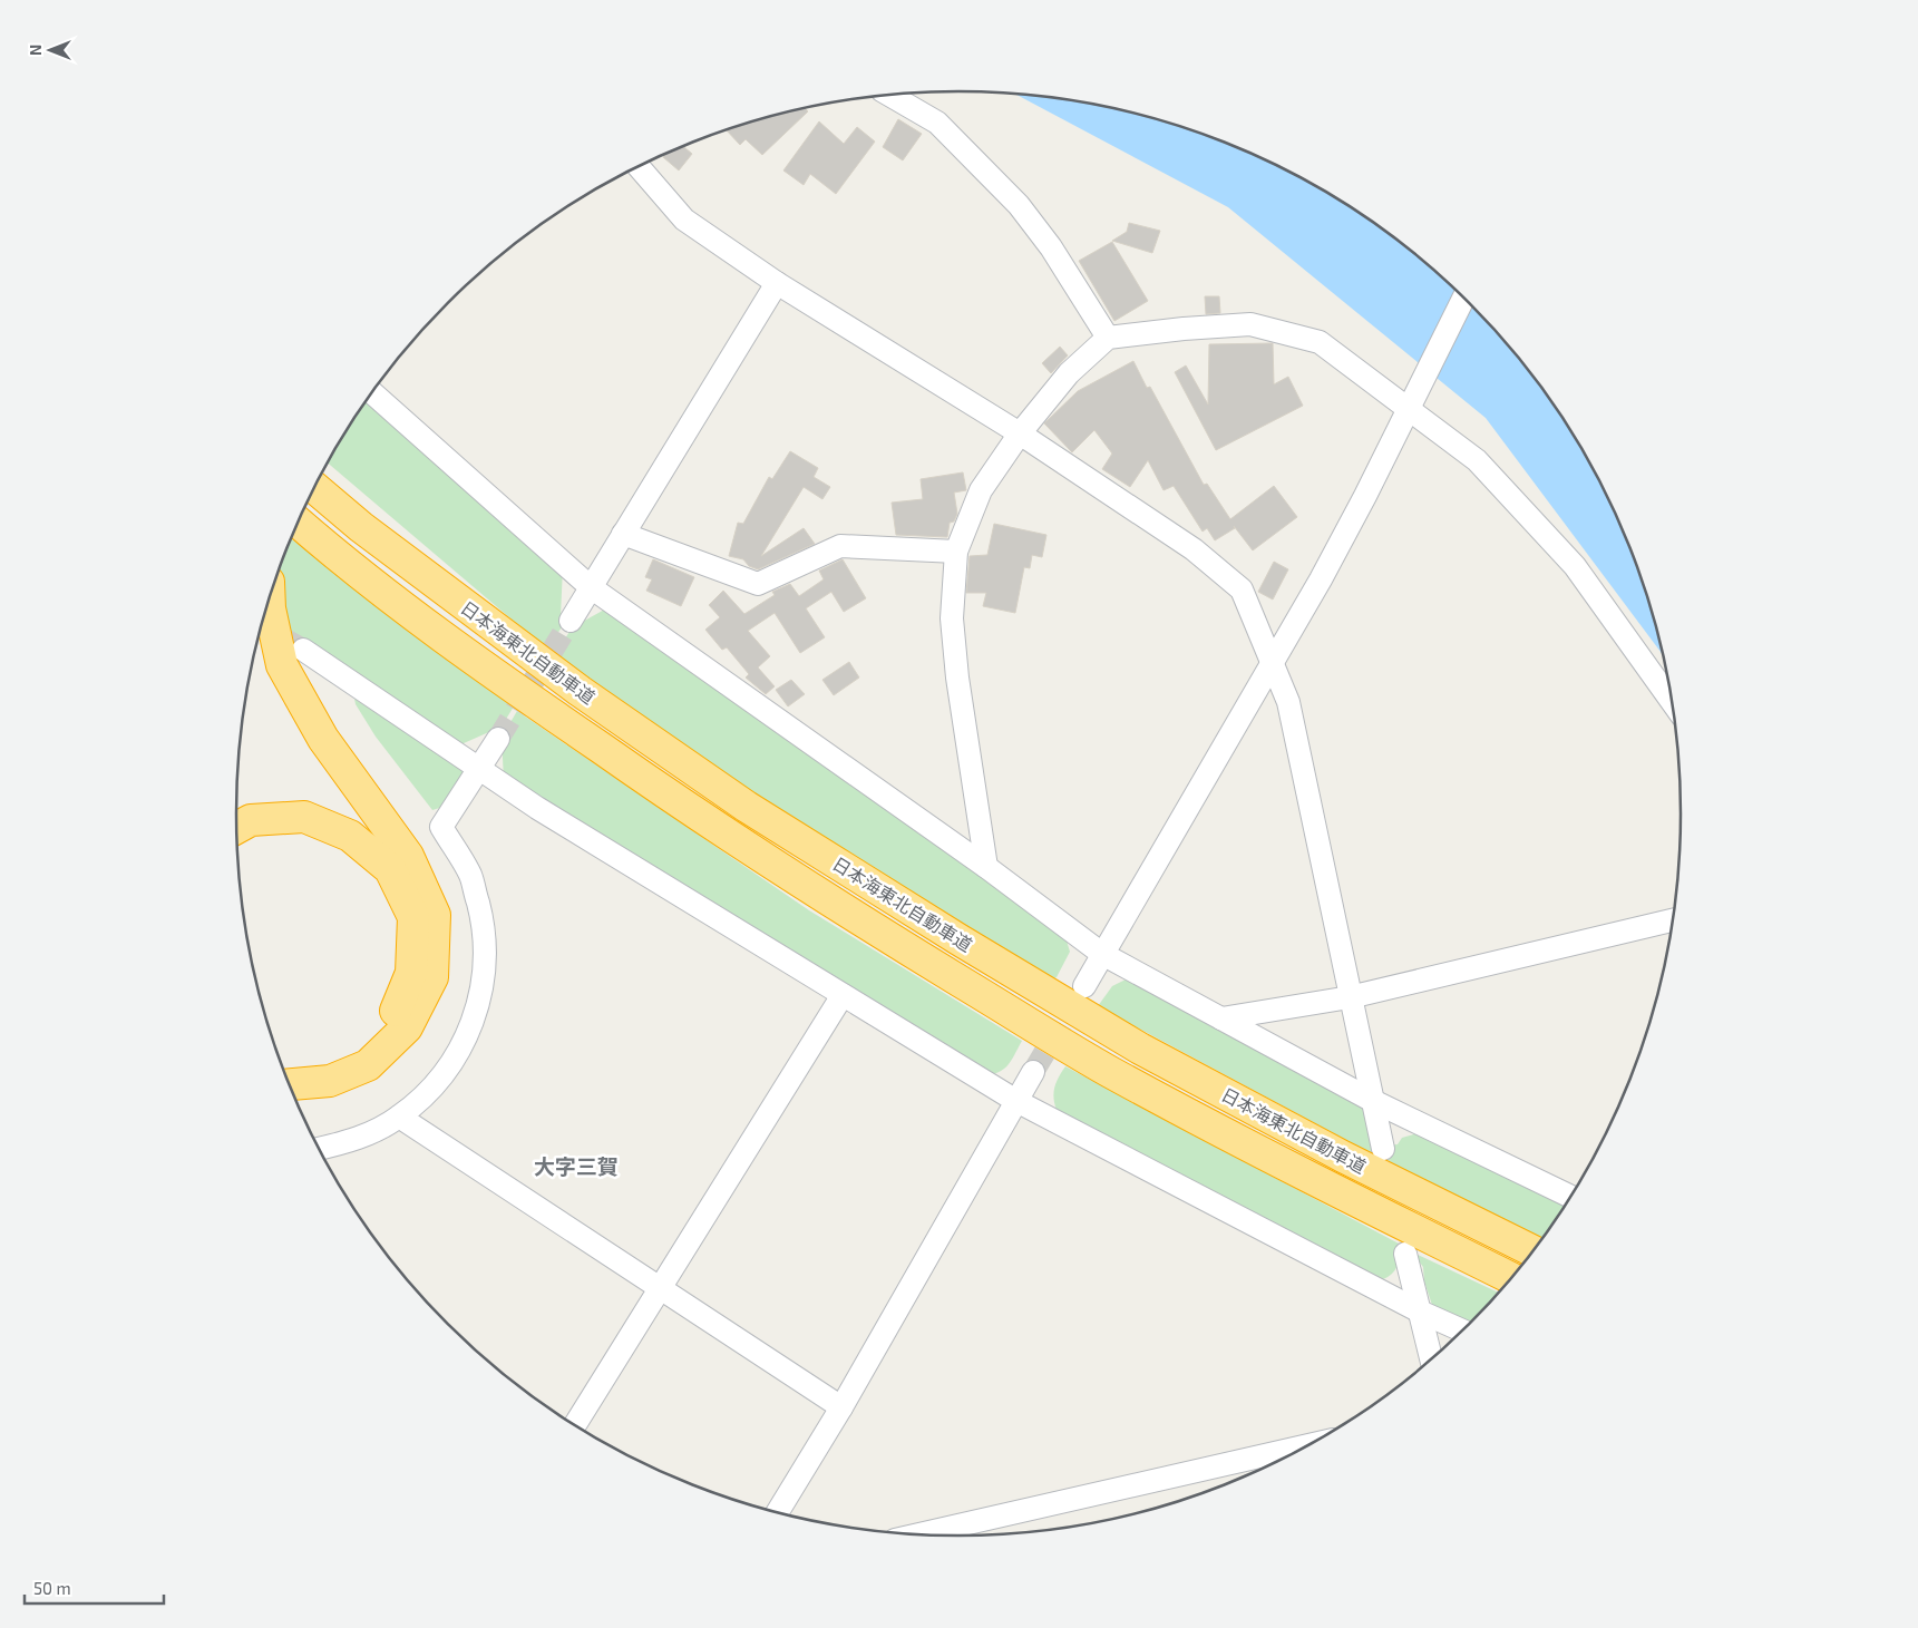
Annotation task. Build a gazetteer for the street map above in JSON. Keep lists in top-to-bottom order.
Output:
{
  "streets": {
    "highway": ["日本海東北自動車道"]
  },
  "districts": ["大字三賀"],
  "scale_bar": "50 m",
  "north": "left"
}
